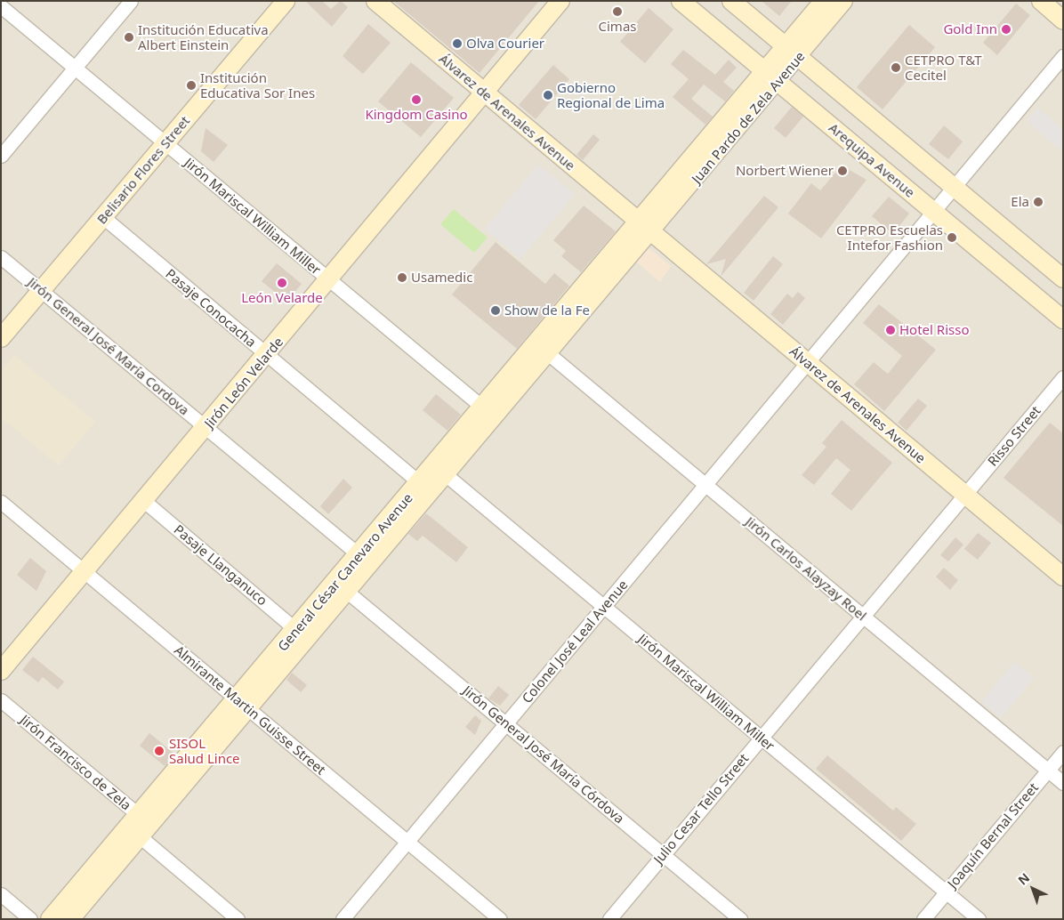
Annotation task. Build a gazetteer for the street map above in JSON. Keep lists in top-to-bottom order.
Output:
{
  "streets": {
    "main road": [
      "Álvarez de Arenales Avenue",
      "Juan Pardo de Zela Avenue",
      "Arequipa Avenue",
      "Belisario Flores Street",
      "Jirón León Velarde",
      "General César Canevaro Avenue"
    ],
    "street": [
      "Jirón Mariscal William Miller",
      "Pasaje Conocacha",
      "Jirón General José María Cordova",
      "Risso Street",
      "Pasaje Llanganuco",
      "Jirón Carlos Alayzay Roel",
      "Colonel José Leal Avenue",
      "Almirante Martin Guisse Street",
      "Jirón General José María Córdova",
      "Jirón Francisco de Zela",
      "Julio Cesar Tello Street",
      "Joaquín Bernal Street"
    ]
  },
  "crossings": [
    ["Álvarez de Arenales Avenue", "Juan Pardo de Zela Avenue"],
    ["Álvarez de Arenales Avenue", "Jirón León Velarde"],
    ["Álvarez de Arenales Avenue", "Risso Street"],
    ["Álvarez de Arenales Avenue", "General César Canevaro Avenue"],
    ["Álvarez de Arenales Avenue", "Colonel José Leal Avenue"],
    ["Álvarez de Arenales Avenue", "Julio Cesar Tello Street"],
    ["Juan Pardo de Zela Avenue", "Arequipa Avenue"],
    ["Juan Pardo de Zela Avenue", "General César Canevaro Avenue"],
    ["Arequipa Avenue", "Colonel José Leal Avenue"],
    ["Belisario Flores Street", "Jirón Mariscal William Miller"],
    ["Belisario Flores Street", "Pasaje Conocacha"],
    ["Belisario Flores Street", "Jirón General José María Cordova"],
    ["Jirón Mariscal William Miller", "Jirón León Velarde"],
    ["Jirón Mariscal William Miller", "General César Canevaro Avenue"],
    ["Jirón Mariscal William Miller", "Colonel José Leal Avenue"],
    ["Jirón Mariscal William Miller", "Julio Cesar Tello Street"],
    ["Jirón Mariscal William Miller", "Joaquín Bernal Street"],
    ["Pasaje Conocacha", "Jirón León Velarde"],
    ["Pasaje Conocacha", "General César Canevaro Avenue"],
    ["Jirón General José María Cordova", "Jirón León Velarde"],
    ["Jirón General José María Cordova", "General César Canevaro Avenue"],
    ["Jirón León Velarde", "Pasaje Llanganuco"],
    ["Jirón León Velarde", "Almirante Martin Guisse Street"],
    ["Risso Street", "Julio Cesar Tello Street"],
    ["Pasaje Llanganuco", "General César Canevaro Avenue"],
    ["Jirón Carlos Alayzay Roel", "General César Canevaro Avenue"],
    ["Jirón Carlos Alayzay Roel", "Colonel José Leal Avenue"],
    ["Jirón Carlos Alayzay Roel", "Julio Cesar Tello Street"],
    ["Jirón Carlos Alayzay Roel", "Joaquín Bernal Street"],
    ["General César Canevaro Avenue", "Almirante Martin Guisse Street"],
    ["General César Canevaro Avenue", "Jirón General José María Córdova"],
    ["General César Canevaro Avenue", "Jirón Francisco de Zela"],
    ["Colonel José Leal Avenue", "Almirante Martin Guisse Street"],
    ["Colonel José Leal Avenue", "Jirón General José María Córdova"],
    ["Jirón General José María Córdova", "Julio Cesar Tello Street"]
  ],
  "places": [
    "Cimas",
    "Gold Inn",
    "Institución Educativa Albert Einstein",
    "Olva Courier",
    "CETPRO T&T Cecitel",
    "Institución Educativa Sor Ines",
    "Gobierno Regional de Lima",
    "Kingdom Casino",
    "Norbert Wiener",
    "Ela",
    "CETPRO Escuelas Intefor Fashion",
    "Usamedic",
    "León Velarde",
    "Show de la Fe",
    "Hotel Risso",
    "SISOL Salud Lince"
  ],
  "north": "top left"
}
